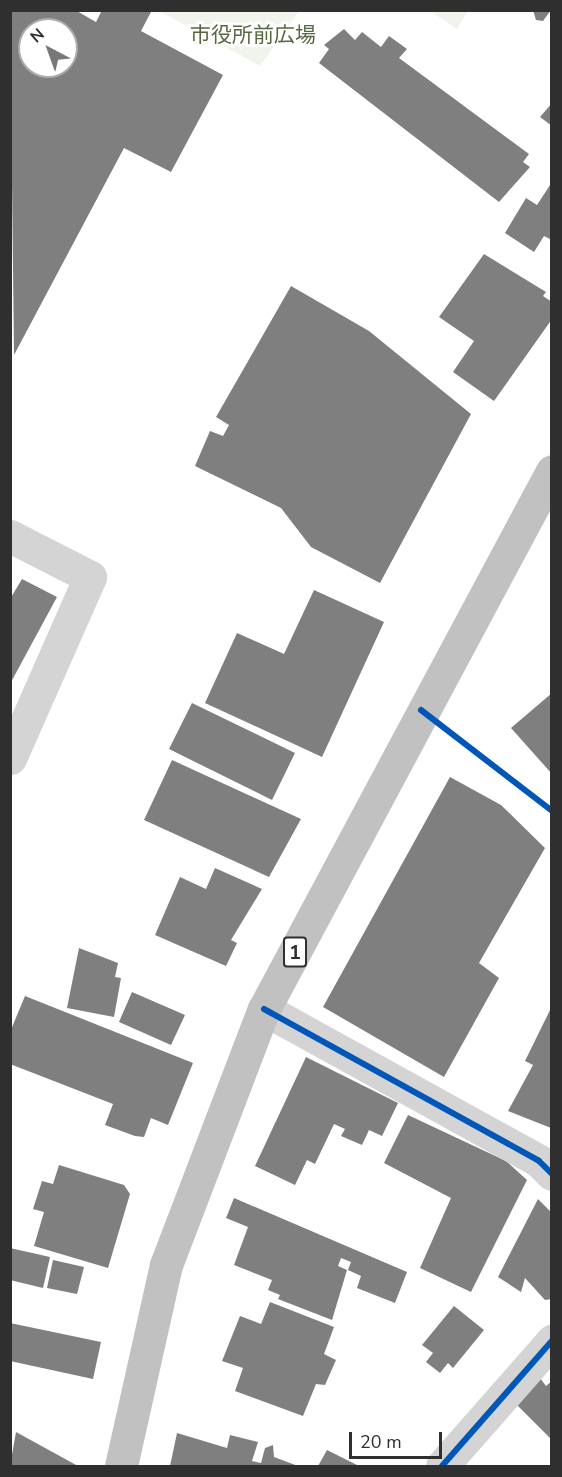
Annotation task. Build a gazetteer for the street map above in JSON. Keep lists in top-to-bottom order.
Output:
{
  "streets": {
    "highway": ["1"]
  },
  "parks": ["市役所前広場"],
  "scale_bar": "20 m",
  "north": "top left"
}
